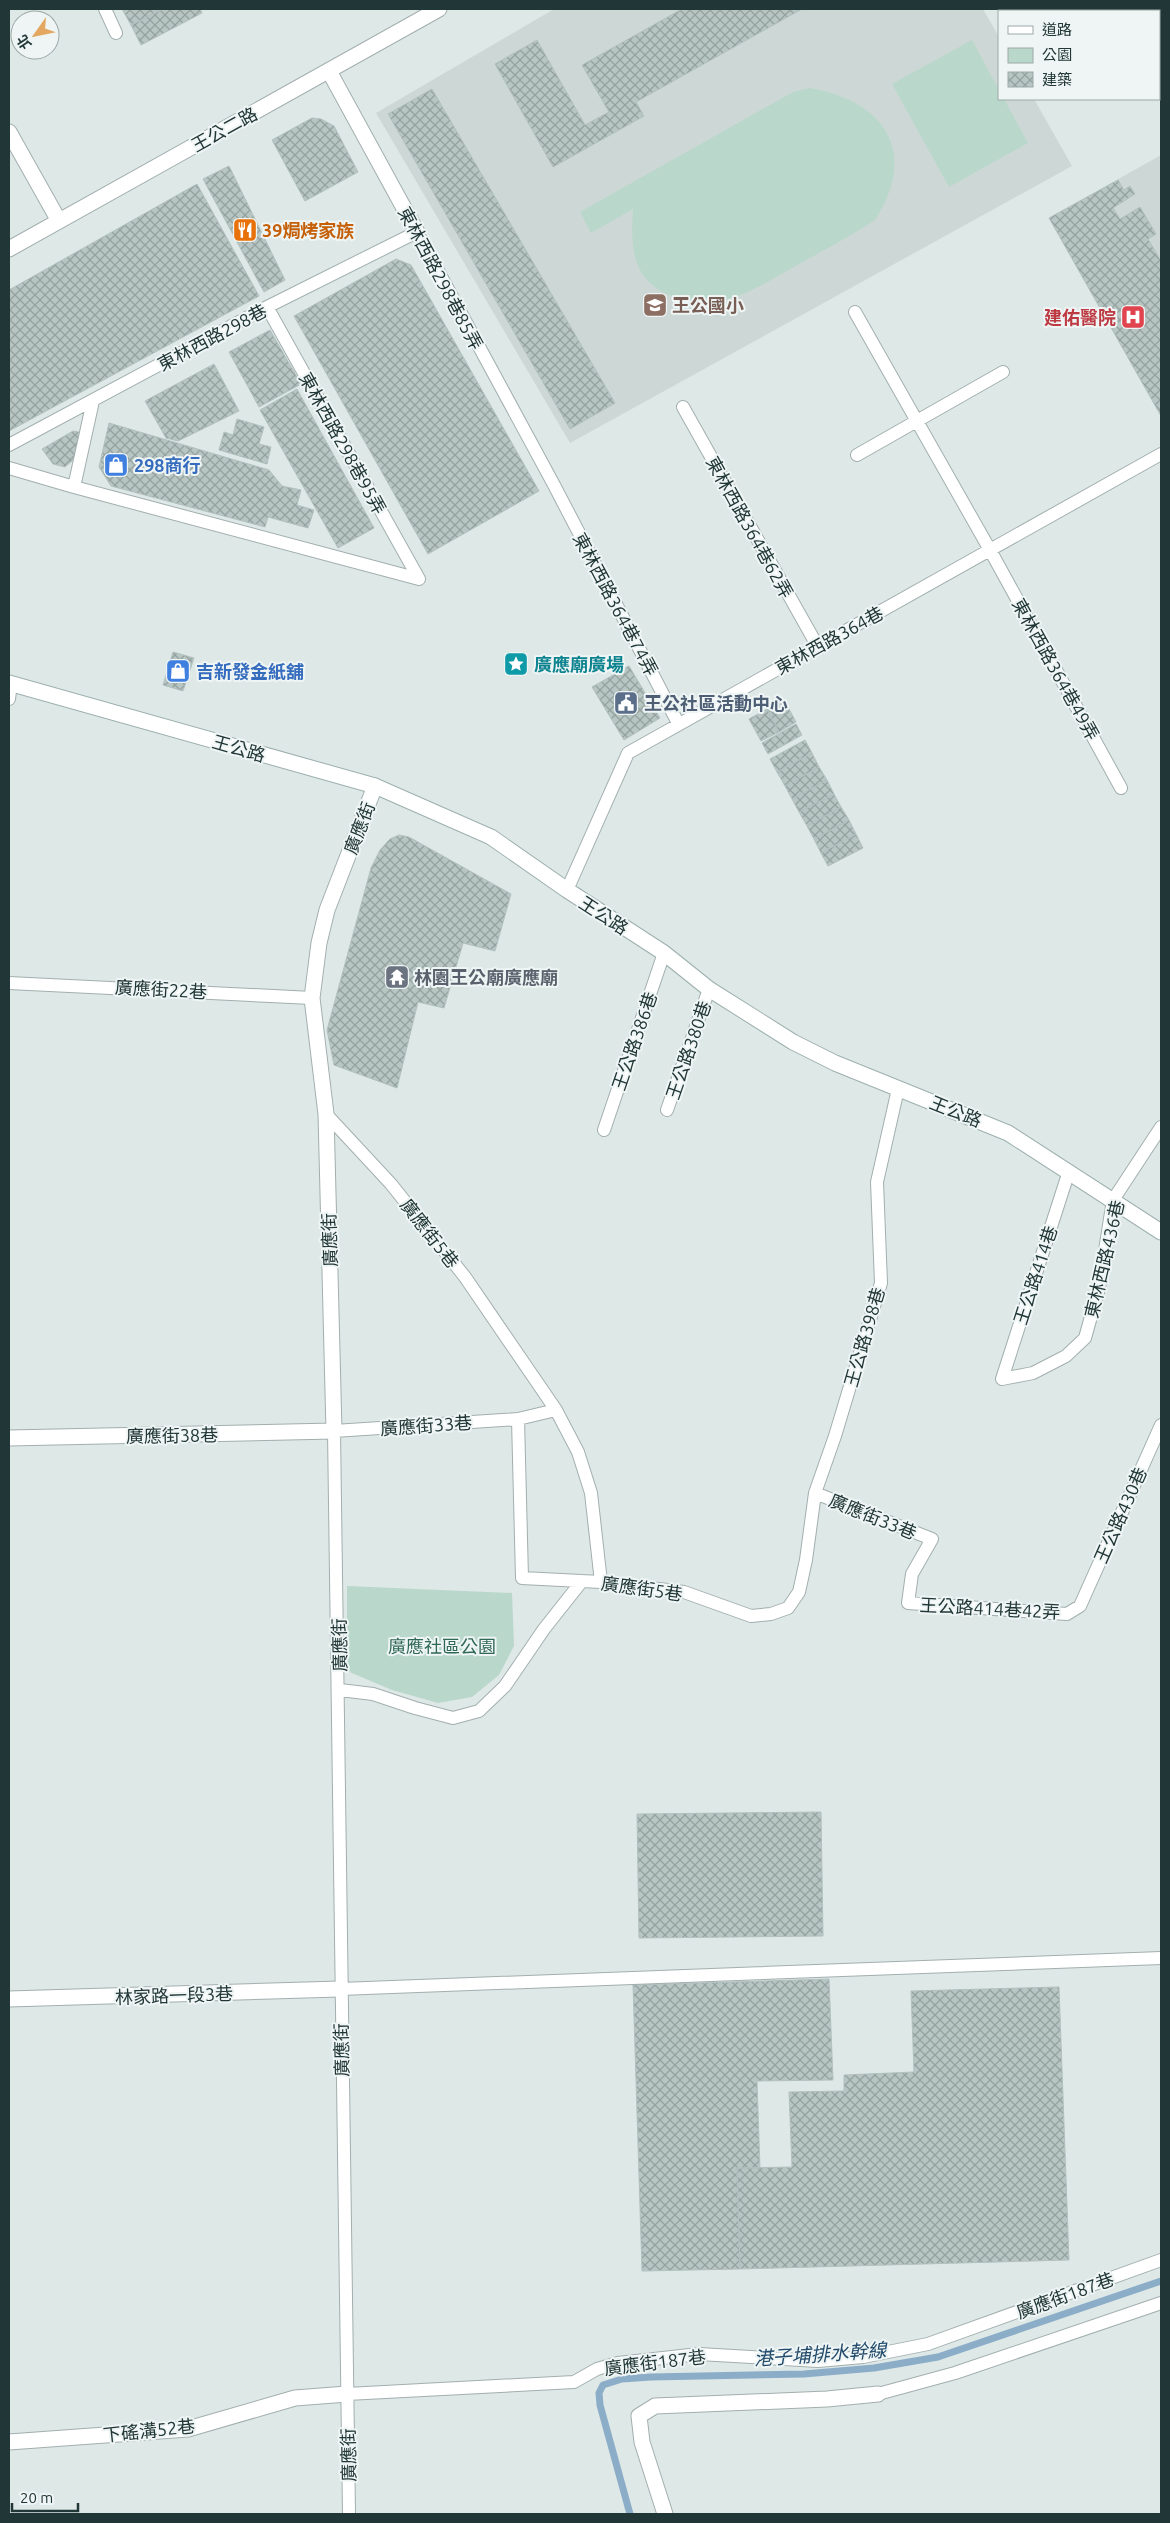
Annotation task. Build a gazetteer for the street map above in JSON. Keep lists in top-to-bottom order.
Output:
{
  "streets": {
    "street": [
      "王公二路",
      "東林西路298巷85弄",
      "王公路",
      "廣應街",
      "廣應街38巷",
      "林家路一段3巷",
      "下磘溝52巷"
    ],
    "lane": [
      "東林西路298巷",
      "東林西路298巷95弄",
      "東林西路364巷62弄",
      "東林西路364巷74弄",
      "東林西路364巷",
      "東林西路364巷49弄",
      "廣應街22巷",
      "王公路386巷",
      "王公路380巷",
      "廣應街5巷",
      "東林西路436巷",
      "王公路414巷",
      "王公路398巷",
      "廣應街33巷",
      "王公路430巷",
      "王公路414巷42弄",
      "廣應街187巷"
    ]
  },
  "crossings": [
    ["王公二路", "東林西路298巷85弄"],
    ["東林西路298巷85弄", "東林西路298巷"],
    ["東林西路298巷85弄", "東林西路364巷74弄"],
    ["東林西路298巷", "東林西路298巷95弄"],
    ["東林西路364巷62弄", "東林西路364巷"],
    ["東林西路364巷74弄", "東林西路364巷"],
    ["東林西路364巷", "東林西路364巷49弄"],
    ["東林西路364巷", "王公路"],
    ["王公路", "廣應街"],
    ["王公路", "王公路386巷"],
    ["王公路", "王公路380巷"],
    ["王公路", "東林西路436巷"],
    ["王公路", "王公路414巷"],
    ["王公路", "王公路398巷"],
    ["廣應街", "廣應街22巷"],
    ["廣應街", "廣應街5巷"],
    ["廣應街", "廣應街33巷"],
    ["廣應街", "廣應街38巷"],
    ["廣應街", "林家路一段3巷"],
    ["廣應街", "廣應街187巷"],
    ["廣應街", "下磘溝52巷"],
    ["廣應街5巷", "王公路398巷"],
    ["廣應街5巷", "廣應街33巷"],
    ["東林西路436巷", "王公路414巷"],
    ["王公路398巷", "廣應街33巷"],
    ["廣應街33巷", "廣應街38巷"],
    ["廣應街33巷", "王公路414巷42弄"],
    ["王公路430巷", "王公路414巷42弄"],
    ["廣應街187巷", "下磘溝52巷"]
  ],
  "water": ["港子埔排水幹線"],
  "parks": ["廣應社區公園"],
  "places": {
    "restaurant": ["39焗烤家族"],
    "school or university": ["王公國小"],
    "hospital": ["建佑醫院"],
    "shop": ["298商行", "吉新發金紙舖"],
    "place": ["廣應廟廣場"],
    "public building": ["王公社區活動中心"],
    "temple": ["林園王公廟廣應廟"]
  },
  "legend": ["道路", "公園", "建築"],
  "scale_bar": "20 m",
  "north": "bottom left"
}
